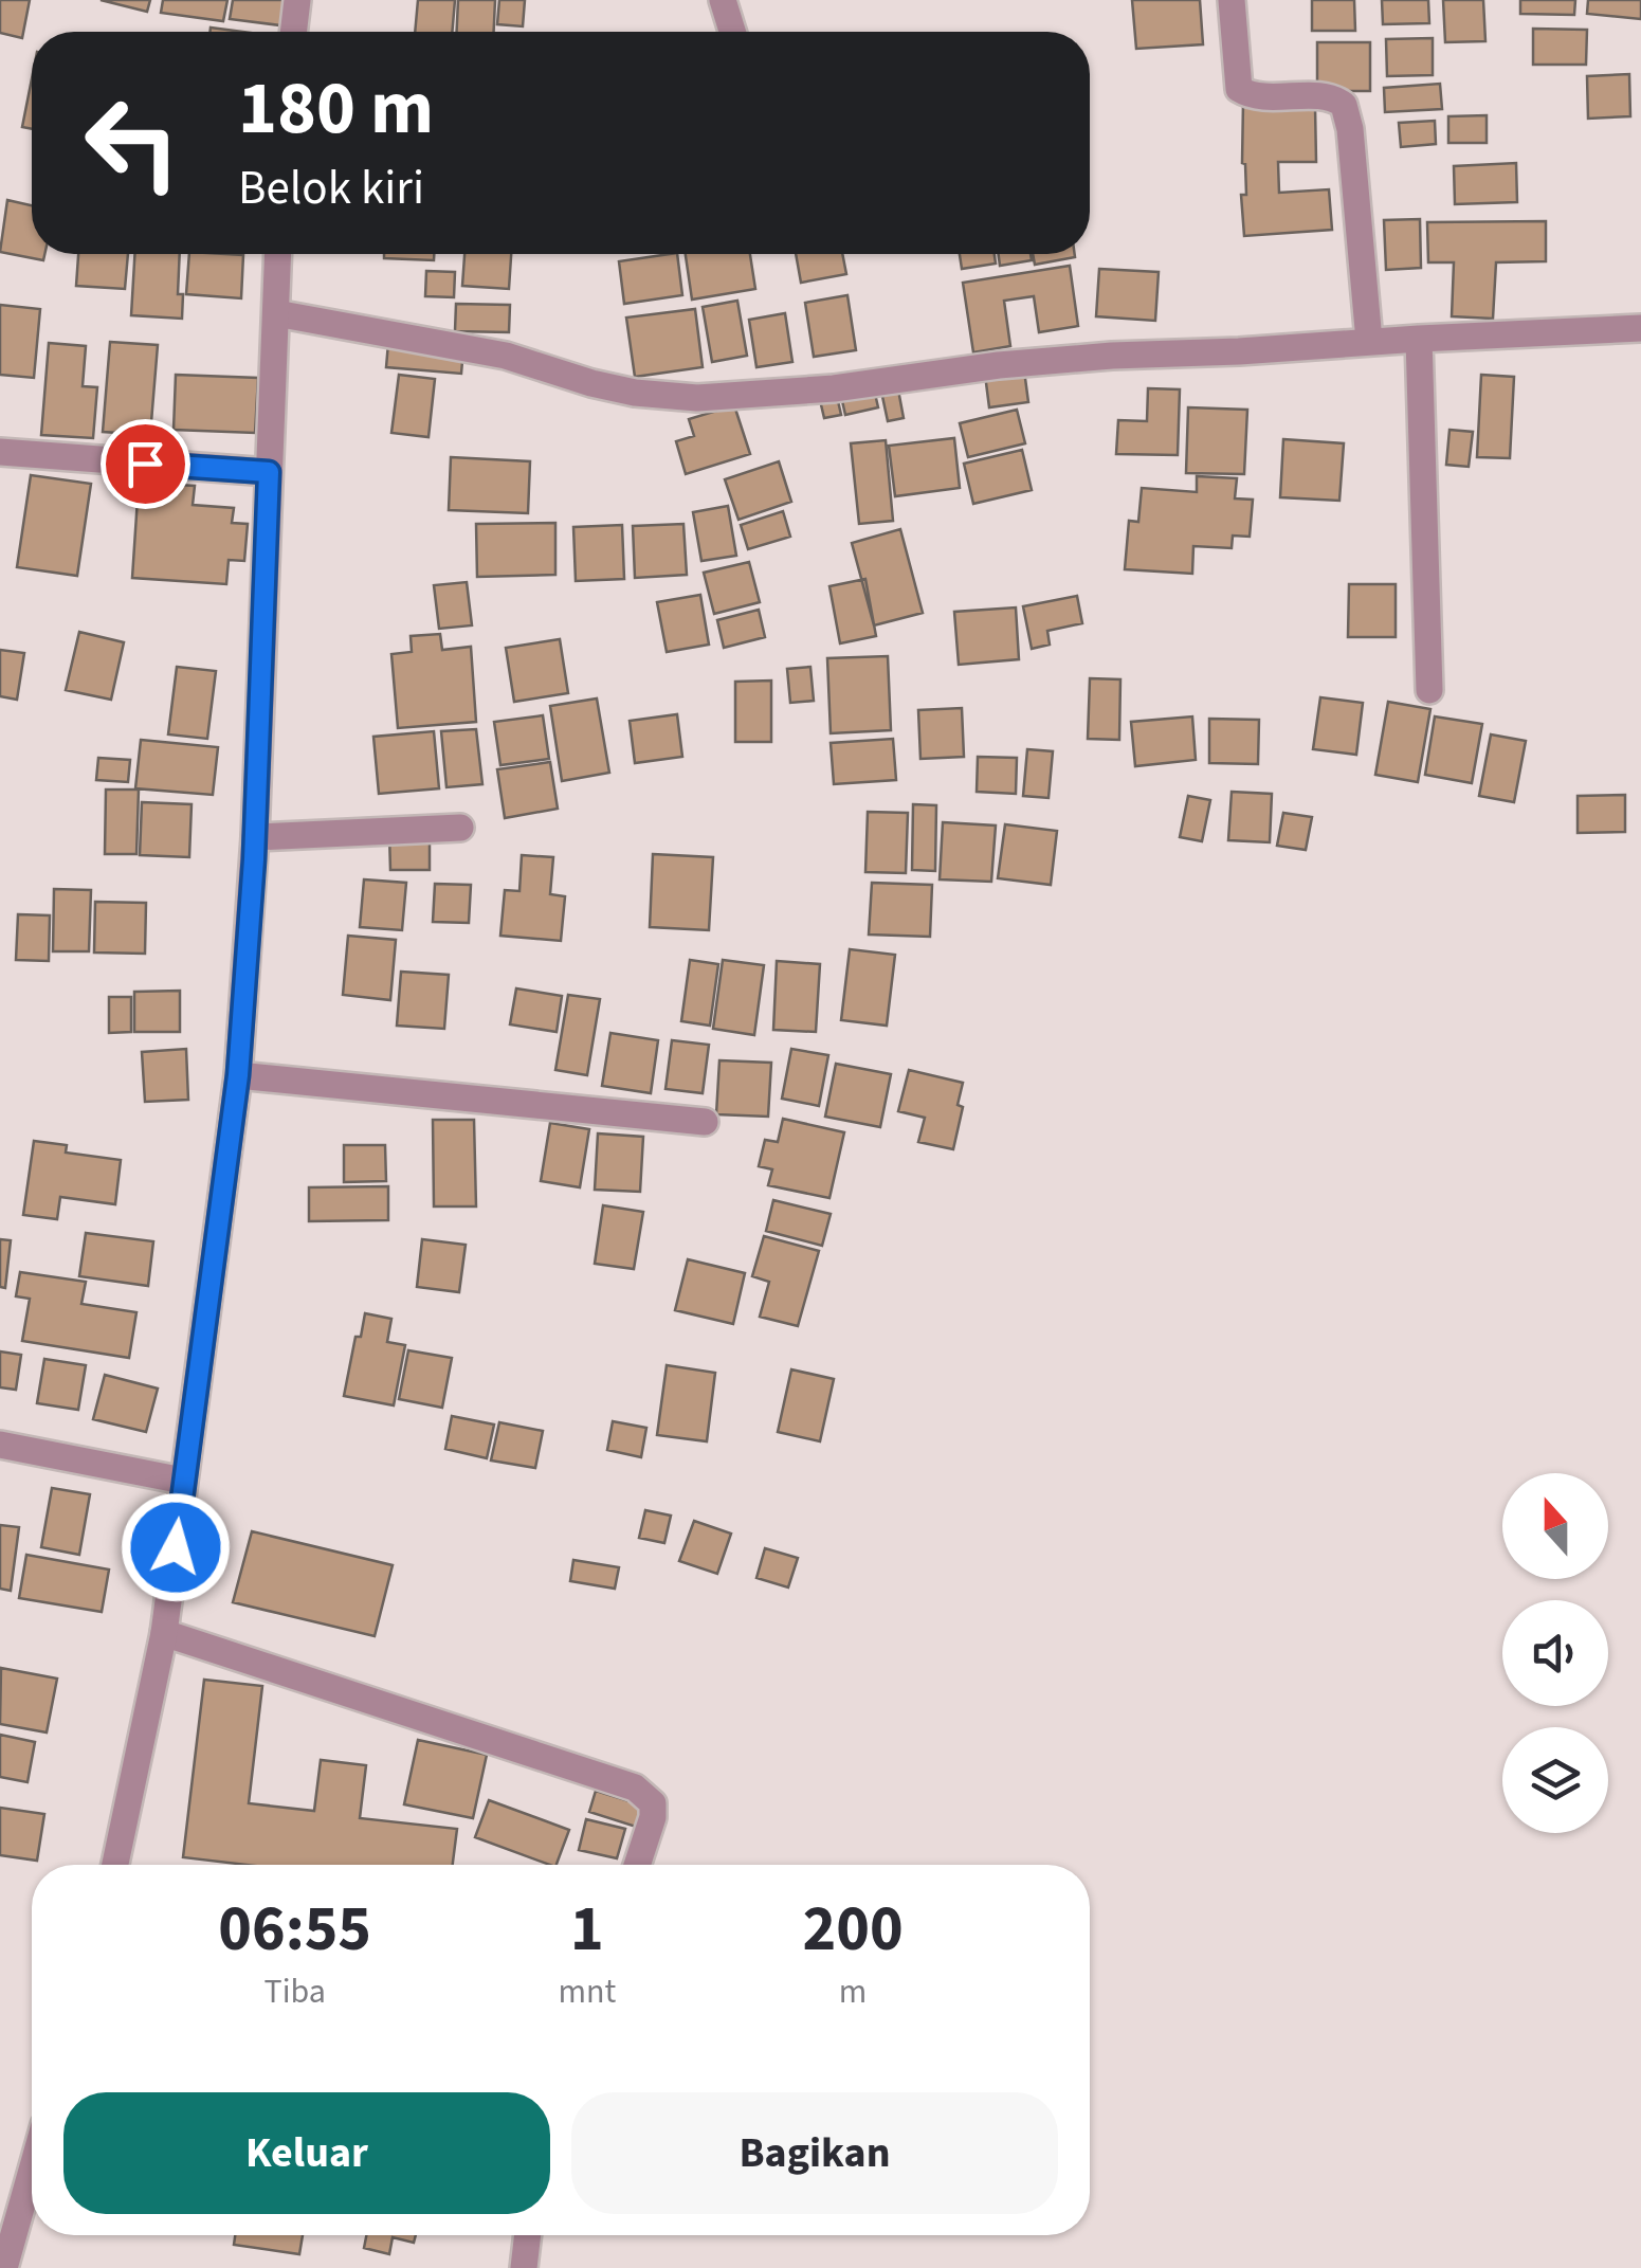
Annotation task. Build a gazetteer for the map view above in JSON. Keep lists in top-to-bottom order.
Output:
{
  "north": "top",
  "page": {
    "turn": ["180 m", "Belok kiri"],
    "eta": [
      "06:55",
      "Tiba",
      "1",
      "mnt",
      "200",
      "m"
    ],
    "buttons": ["Keluar", "Bagikan"]
  }
}
